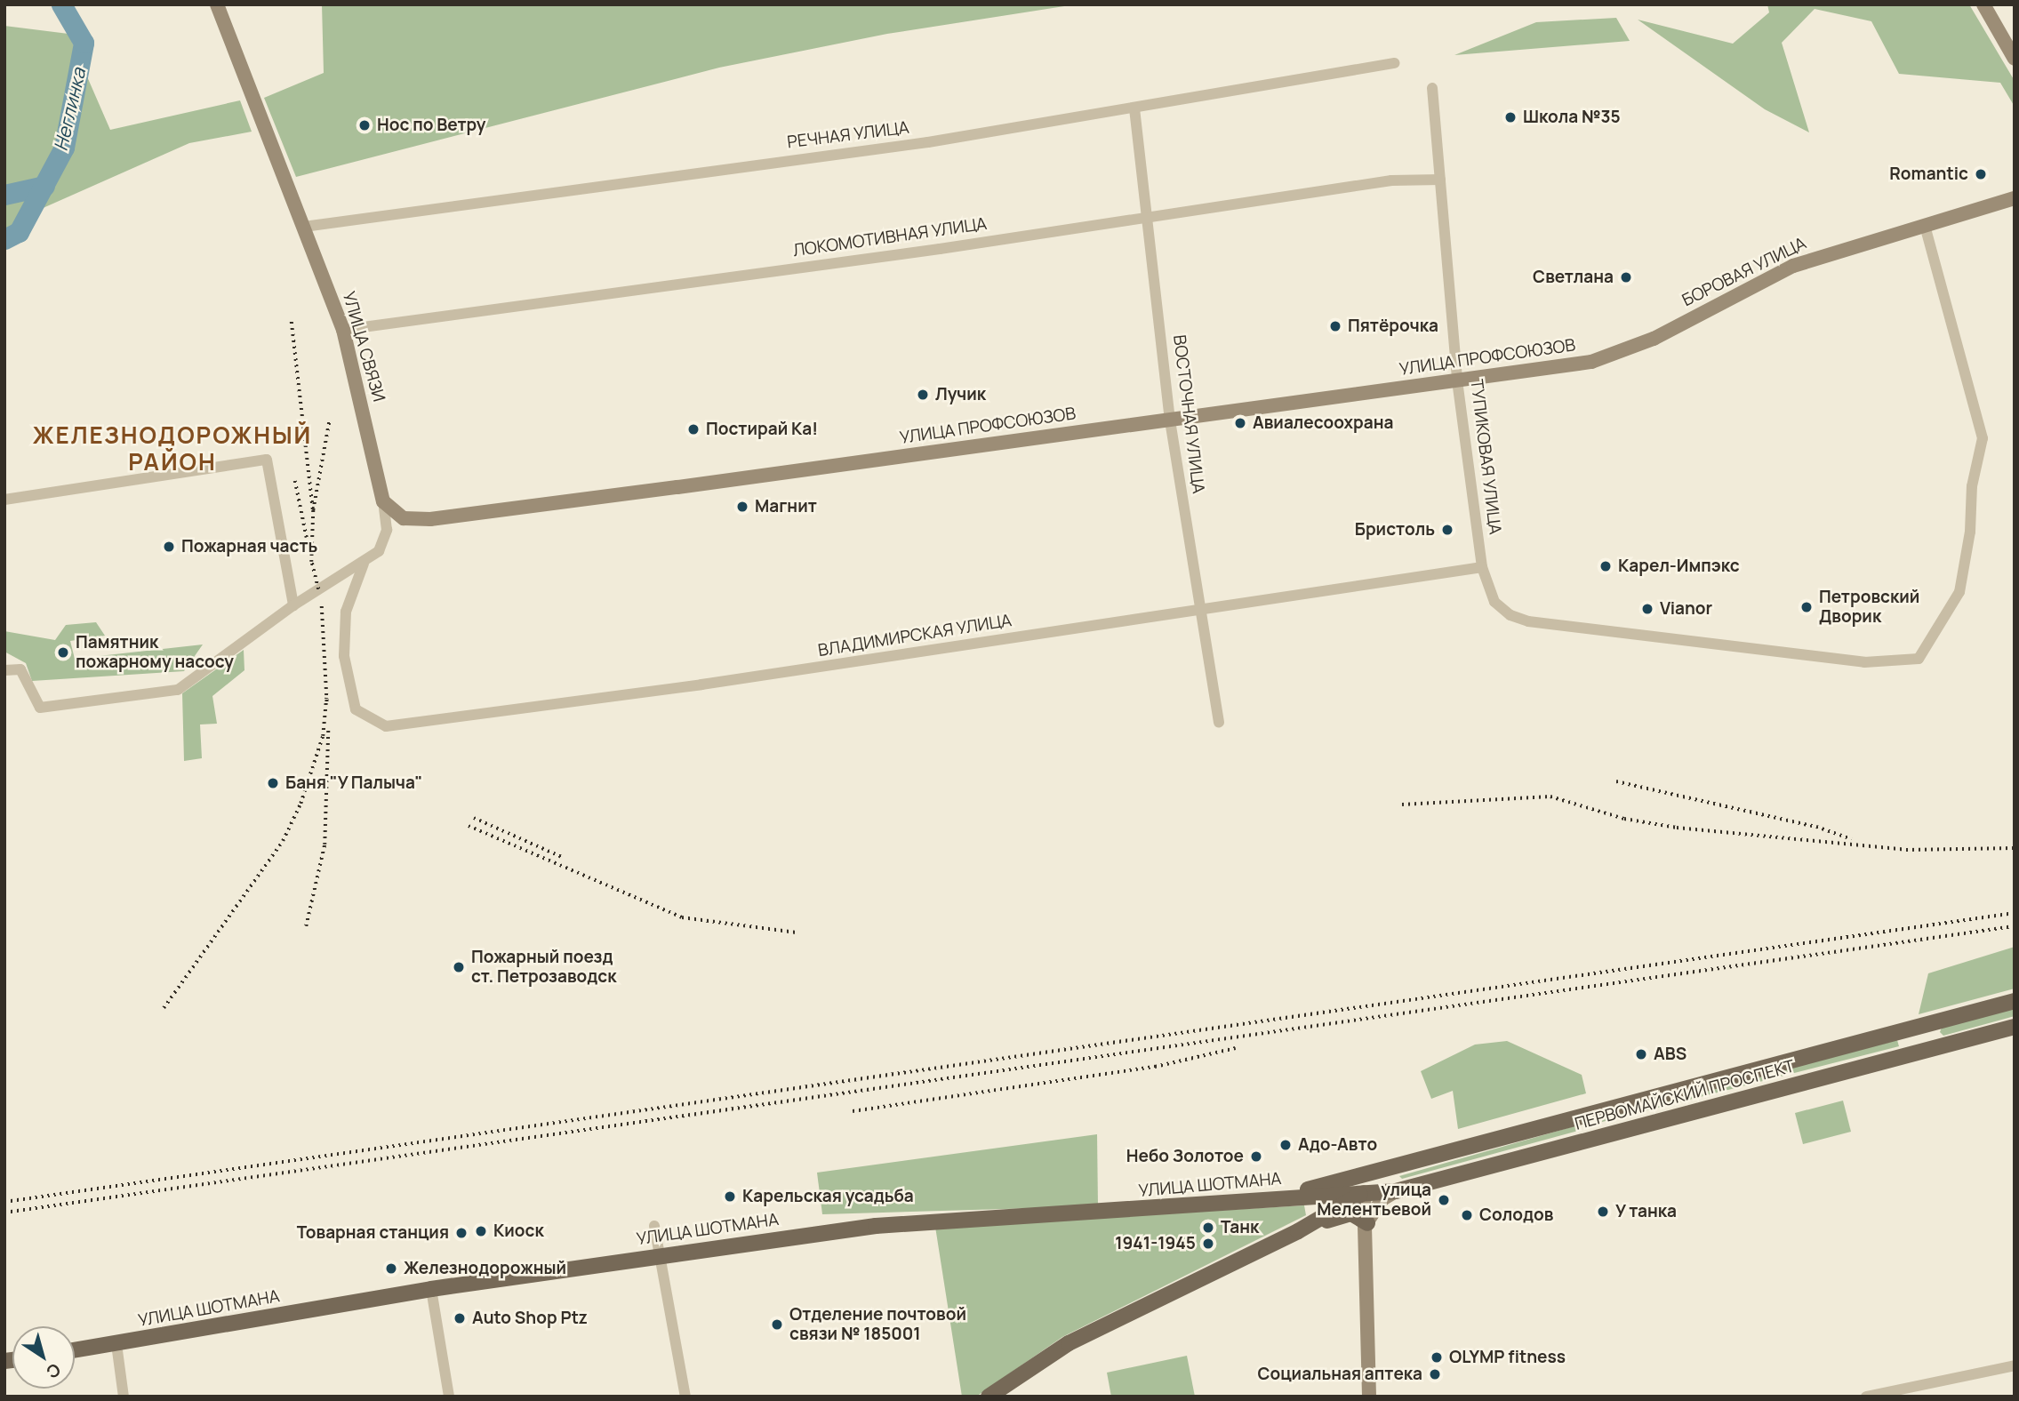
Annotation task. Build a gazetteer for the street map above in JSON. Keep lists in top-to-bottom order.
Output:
{
  "streets": {
    "main road": [
      "БОРОВАЯ УЛИЦА",
      "УЛИЦА СВЯЗИ",
      "УЛИЦА ПРОФСОЮЗОВ",
      "ПЕРВОМАЙСКИЙ ПРОСПЕКТ",
      "УЛИЦА ШОТМАНА"
    ],
    "street": [
      "РЕЧНАЯ УЛИЦА",
      "ЛОКОМОТИВНАЯ УЛИЦА",
      "ВОСТОЧНАЯ УЛИЦА",
      "ТУПИКОВАЯ УЛИЦА",
      "ВЛАДИМИРСКАЯ УЛИЦА"
    ]
  },
  "crossings": [
    ["РЕЧНАЯ УЛИЦА", "УЛИЦА СВЯЗИ"],
    ["РЕЧНАЯ УЛИЦА", "ВОСТОЧНАЯ УЛИЦА"],
    ["ЛОКОМОТИВНАЯ УЛИЦА", "УЛИЦА СВЯЗИ"],
    ["ЛОКОМОТИВНАЯ УЛИЦА", "ВОСТОЧНАЯ УЛИЦА"],
    ["ЛОКОМОТИВНАЯ УЛИЦА", "ТУПИКОВАЯ УЛИЦА"],
    ["БОРОВАЯ УЛИЦА", "УЛИЦА ПРОФСОЮЗОВ"],
    ["БОРОВАЯ УЛИЦА", "ТУПИКОВАЯ УЛИЦА"],
    ["УЛИЦА СВЯЗИ", "УЛИЦА ПРОФСОЮЗОВ"],
    ["УЛИЦА ПРОФСОЮЗОВ", "ВОСТОЧНАЯ УЛИЦА"],
    ["УЛИЦА ПРОФСОЮЗОВ", "ТУПИКОВАЯ УЛИЦА"],
    ["ВОСТОЧНАЯ УЛИЦА", "ВЛАДИМИРСКАЯ УЛИЦА"],
    ["ТУПИКОВАЯ УЛИЦА", "ВЛАДИМИРСКАЯ УЛИЦА"],
    ["ПЕРВОМАЙСКИЙ ПРОСПЕКТ", "УЛИЦА ШОТМАНА"]
  ],
  "districts": ["ЖЕЛЕЗНОДОРОЖНЫЙ РАЙОН"],
  "water": ["Неглинка"],
  "places": [
    "Школа №35",
    "Нос по Ветру",
    "Romantic",
    "Светлана",
    "Пятёрочка",
    "Лучик",
    "Авиалесоохрана",
    "Постирай Ка!",
    "Магнит",
    "Бристоль",
    "Пожарная часть",
    "Карел-Импэкс",
    "Петровский Дворик",
    "Vianor",
    "Памятник пожарному насосу",
    "Баня \"У Палыча\"",
    "Пожарный поезд ст. Петрозаводск",
    "ABS",
    "Адо-Авто",
    "Небо Золотое",
    "Карельская усадьба",
    "улица Мелентьевой",
    "У танка",
    "Солодов",
    "Танк",
    "Киоск",
    "Товарная станция",
    "1941-1945",
    "Железнодорожный",
    "Auto Shop Ptz",
    "Отделение почтовой связи № 185001",
    "OLYMP fitness",
    "Социальная аптека"
  ],
  "north": "bottom right"
}
